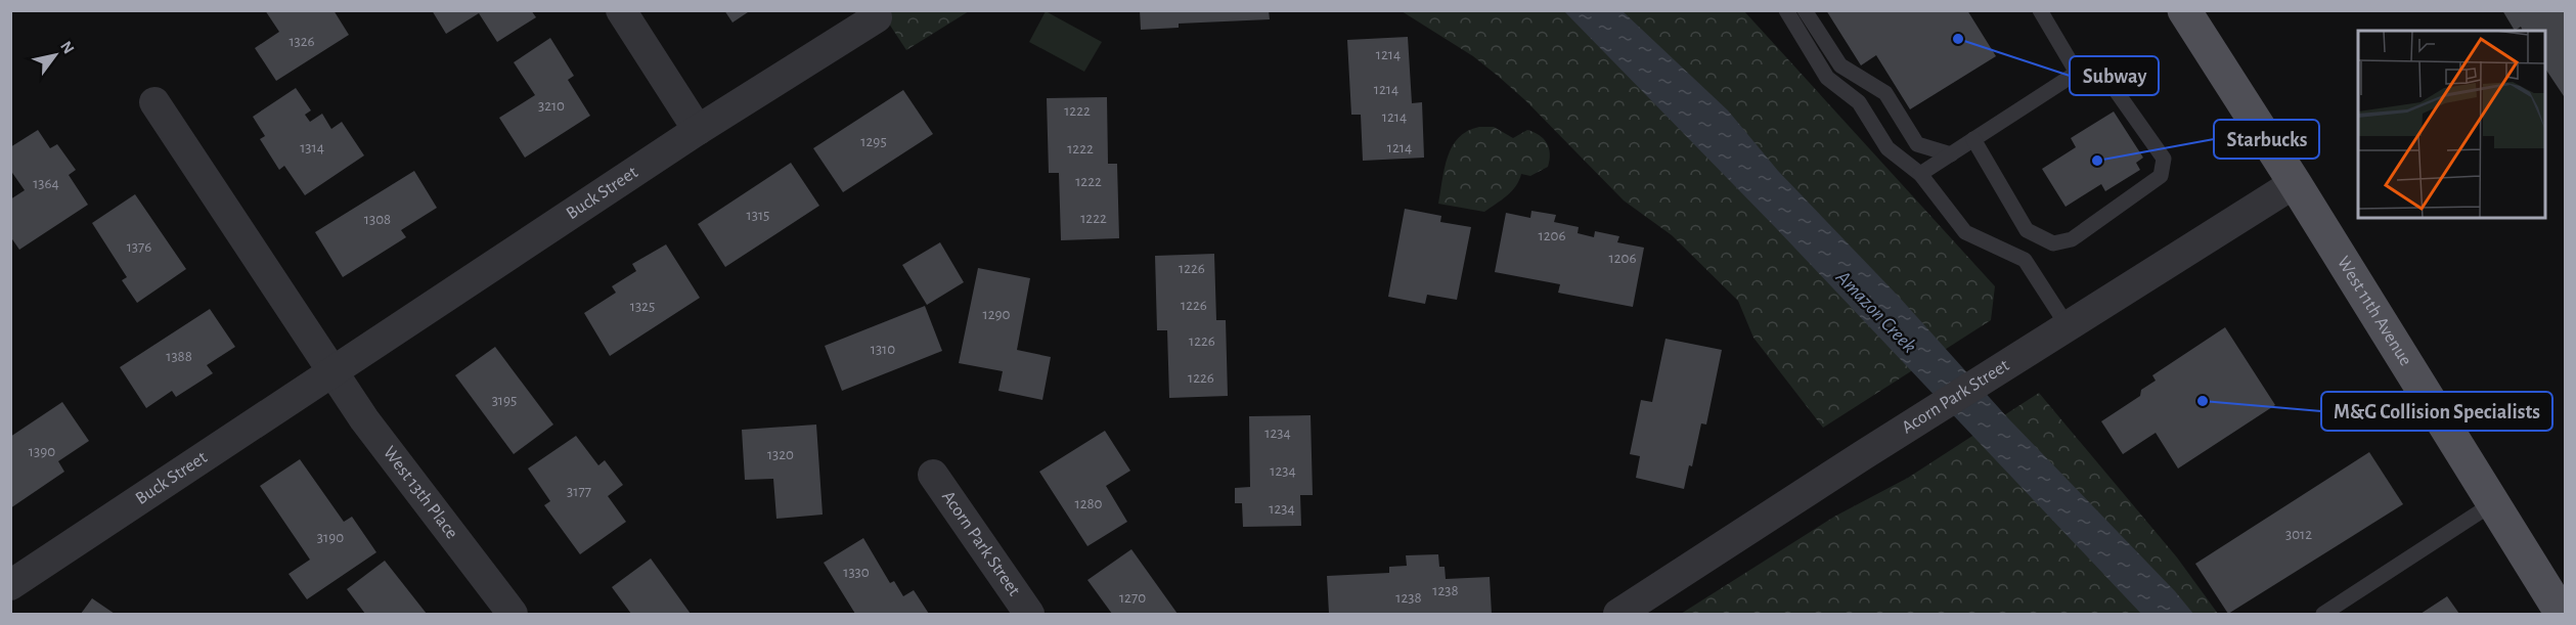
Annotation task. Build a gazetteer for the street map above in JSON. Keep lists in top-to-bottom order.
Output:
{
  "streets": {
    "main road": ["West 11th Avenue"],
    "street": ["Buck Street", "Acorn Park Street", "West 13th Place"]
  },
  "crossings": [
    ["Buck Street", "West 13th Place"],
    ["West 11th Avenue", "Acorn Park Street"]
  ],
  "water": ["Amazon Creek"],
  "places": ["Subway", "Starbucks", "M&G Collision Specialists"],
  "house_numbers": [
    "1326",
    "1214",
    "1214",
    "3210",
    "1222",
    "1214",
    "1295",
    "1314",
    "1214",
    "1222",
    "1222",
    "1364",
    "1315",
    "1222",
    "1308",
    "1206",
    "1376",
    "1206",
    "1226",
    "1226",
    "1325",
    "1290",
    "1226",
    "1310",
    "1388",
    "1226",
    "3195",
    "1234",
    "1390",
    "1320",
    "1234",
    "3177",
    "1280",
    "1234",
    "3012",
    "3190",
    "1330",
    "1238",
    "1270",
    "1238"
  ],
  "north": "top right"
}
